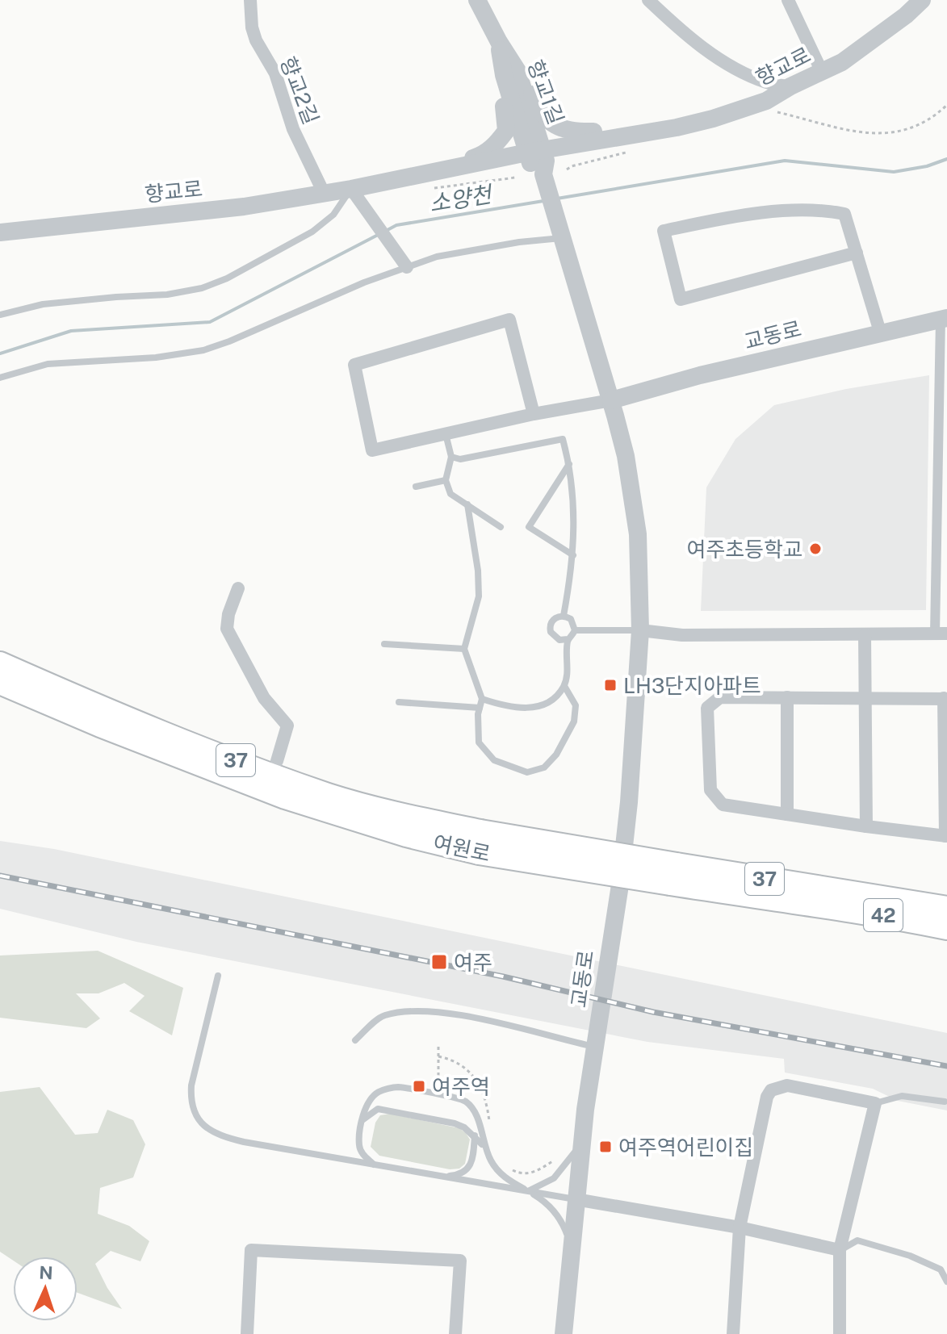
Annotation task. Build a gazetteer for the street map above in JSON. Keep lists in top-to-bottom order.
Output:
{
  "streets": {
    "highway": ["37", "여원로", "42"],
    "street": [
      "향교로",
      "향교2길",
      "향교1길",
      "교동로"
    ]
  },
  "crossings": [
    ["향교로", "향교2길"],
    ["향교로", "향교1길"],
    ["향교1길", "교동로"],
    ["37", "여원로"]
  ],
  "water": ["소양천"],
  "places": {
    "other": ["여주초등학교"],
    "transit": [
      "LH3단지아파트",
      "여주",
      "여주역",
      "여주역어린이집"
    ]
  },
  "north": "top"
}
